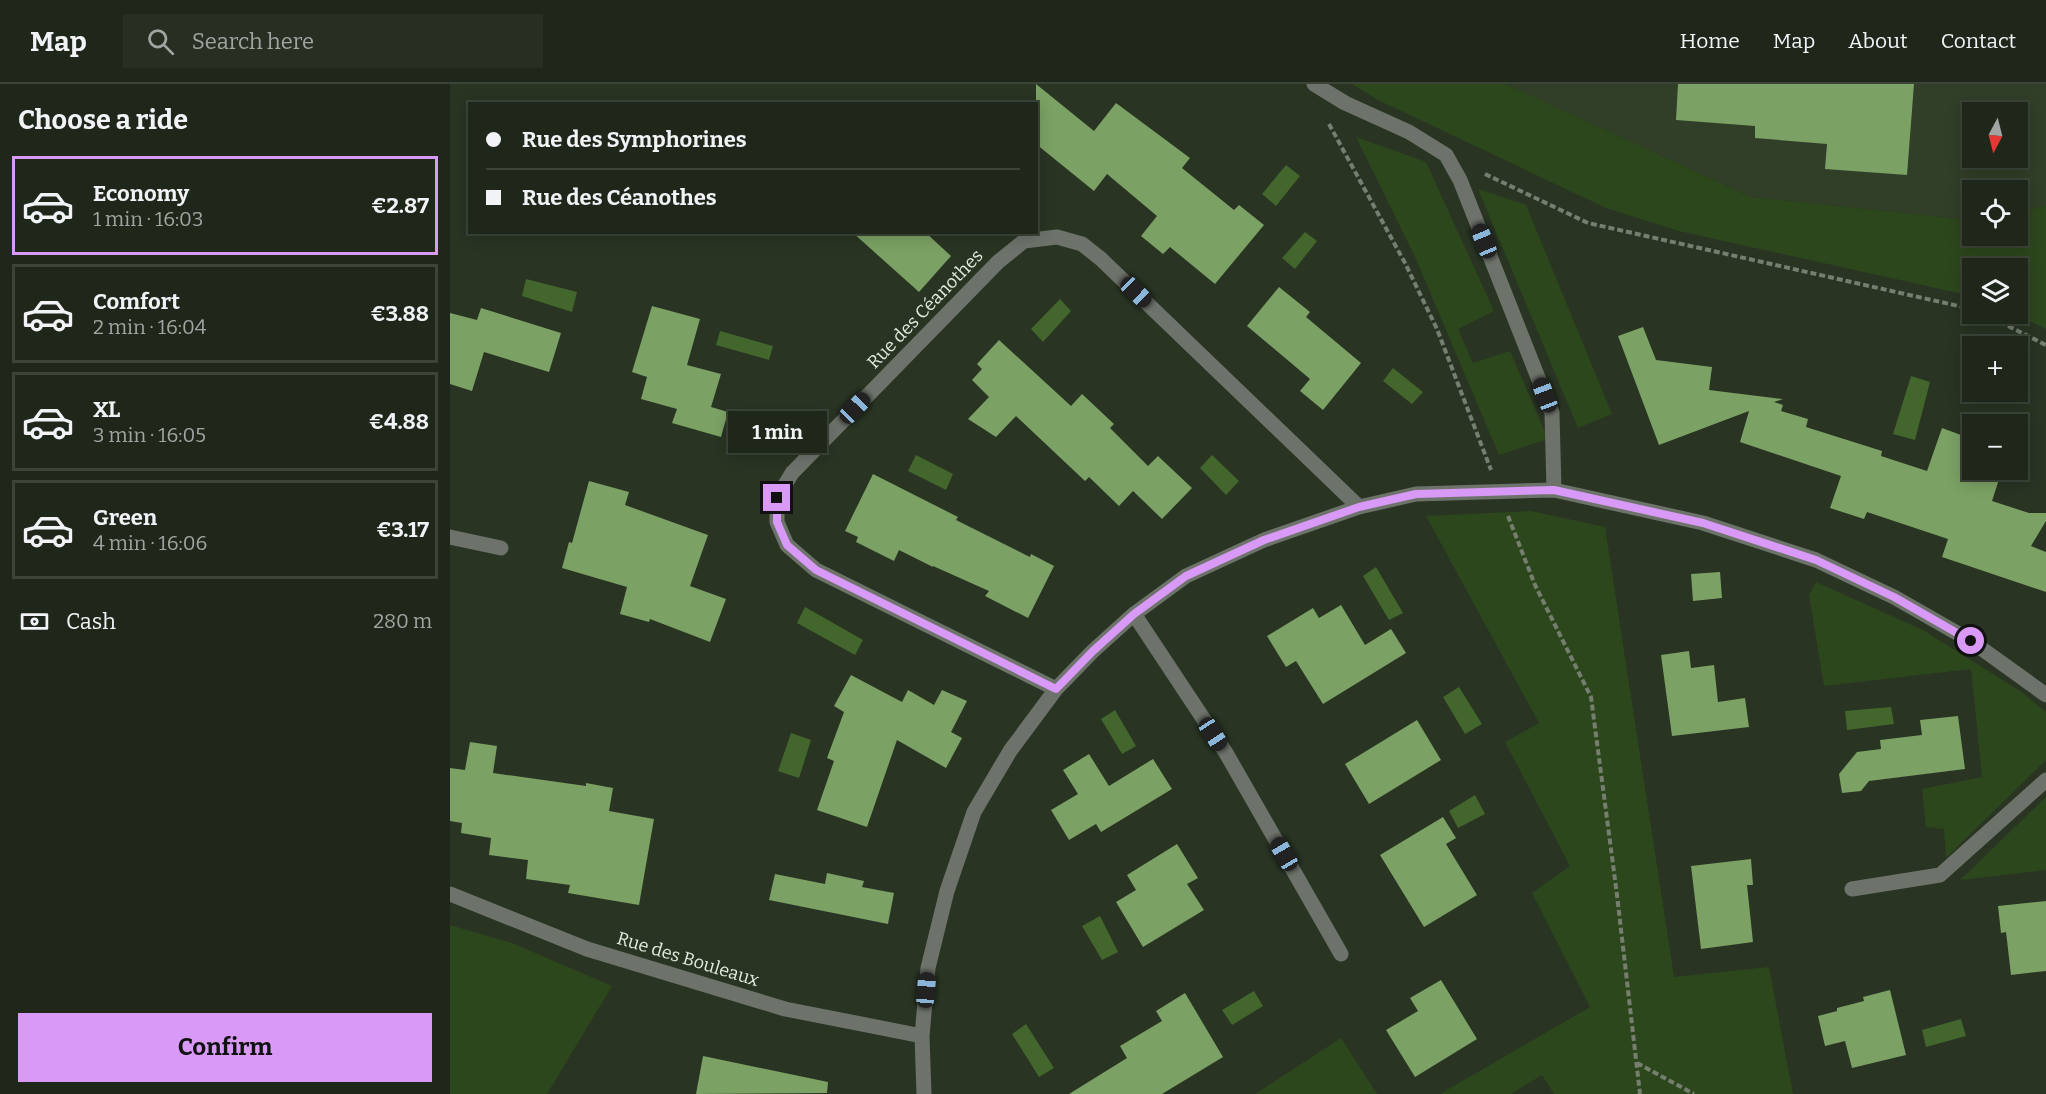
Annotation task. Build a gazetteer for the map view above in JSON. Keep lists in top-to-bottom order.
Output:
{
  "streets": {
    "street": ["Rue des Céanothes", "Rue des Bouleaux"]
  },
  "north": "bottom",
  "page": {
    "header": "Map",
    "search": "Search here",
    "nav": [
      "Home",
      "Map",
      "About",
      "Contact"
    ],
    "heading": "Choose a ride",
    "map_buttons": ["+", "−"],
    "banner": ["Rue des Symphorines", "Rue des Céanothes"],
    "list": [
      {
        "name": "Economy",
        "note": "1 min · 16:03",
        "value": "€2.87"
      },
      {
        "name": "Comfort",
        "note": "2 min · 16:04",
        "value": "€3.88"
      },
      {
        "name": "XL",
        "note": "3 min · 16:05",
        "value": "€4.88"
      },
      {
        "name": "Green",
        "note": "4 min · 16:06",
        "value": "€3.17"
      }
    ],
    "bubble": "1 min",
    "pay": ["Cash", "280 m"],
    "buttons": "Confirm"
  }
}
